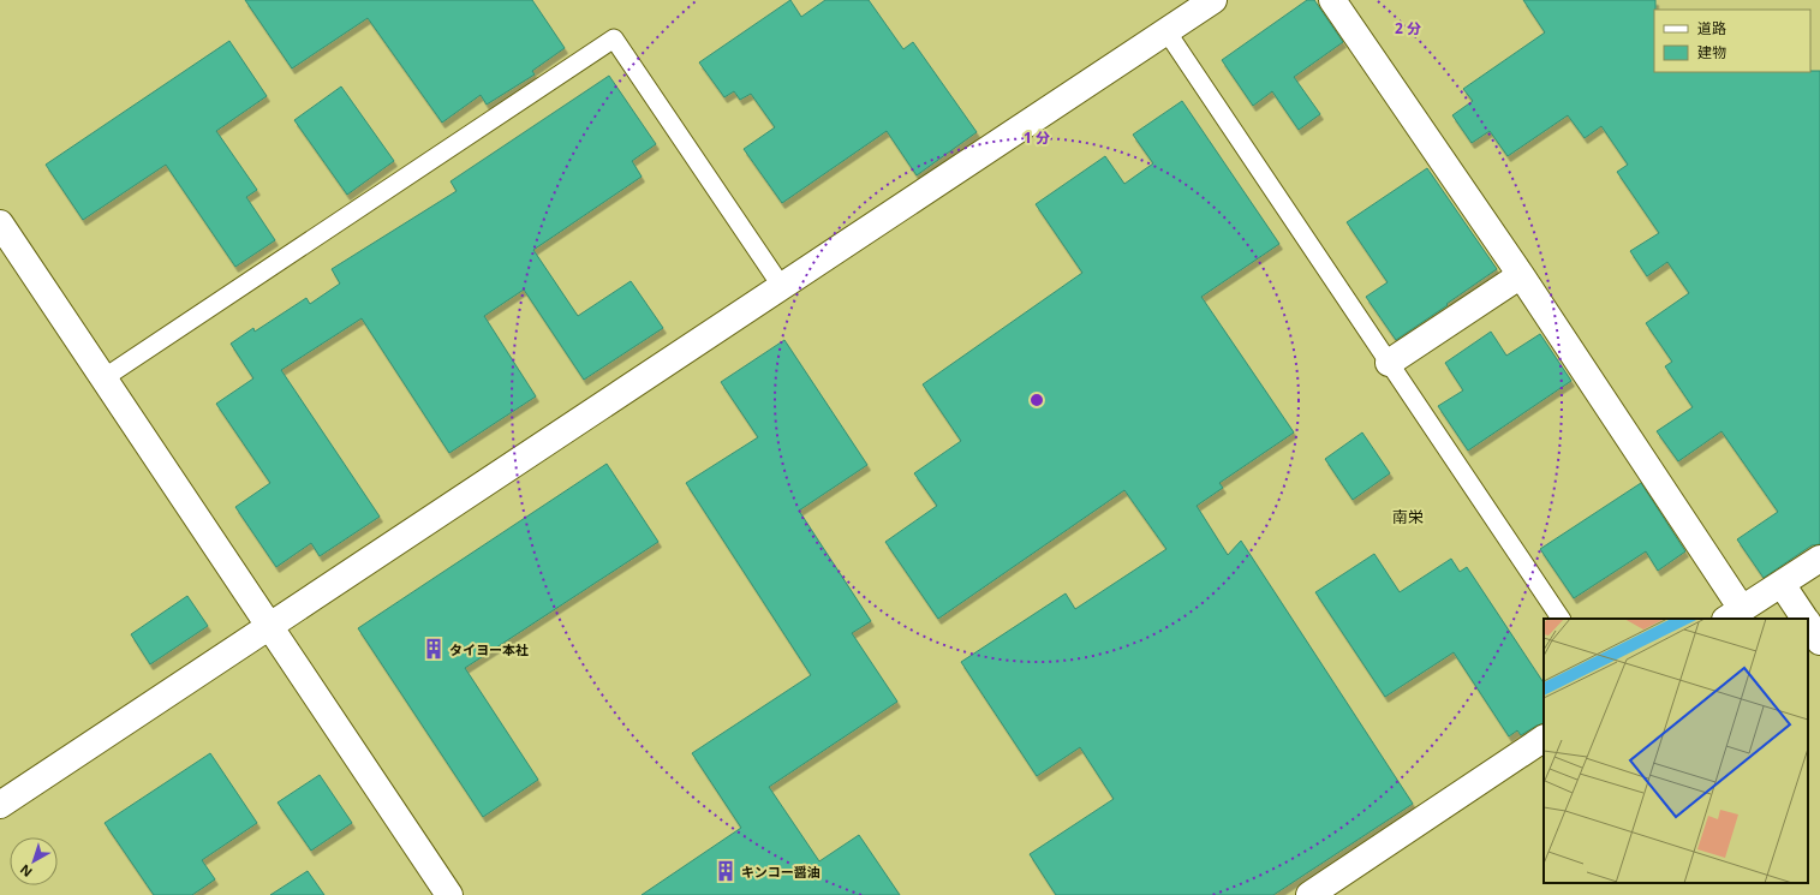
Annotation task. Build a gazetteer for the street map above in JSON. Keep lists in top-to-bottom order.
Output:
{
  "districts": ["南栄"],
  "places": {
    "building": ["タイヨー本社", "キンコー醤油"]
  },
  "legend": ["道路", "建物"],
  "north": "bottom left",
  "rings": ["2 分", "1 分"]
}
